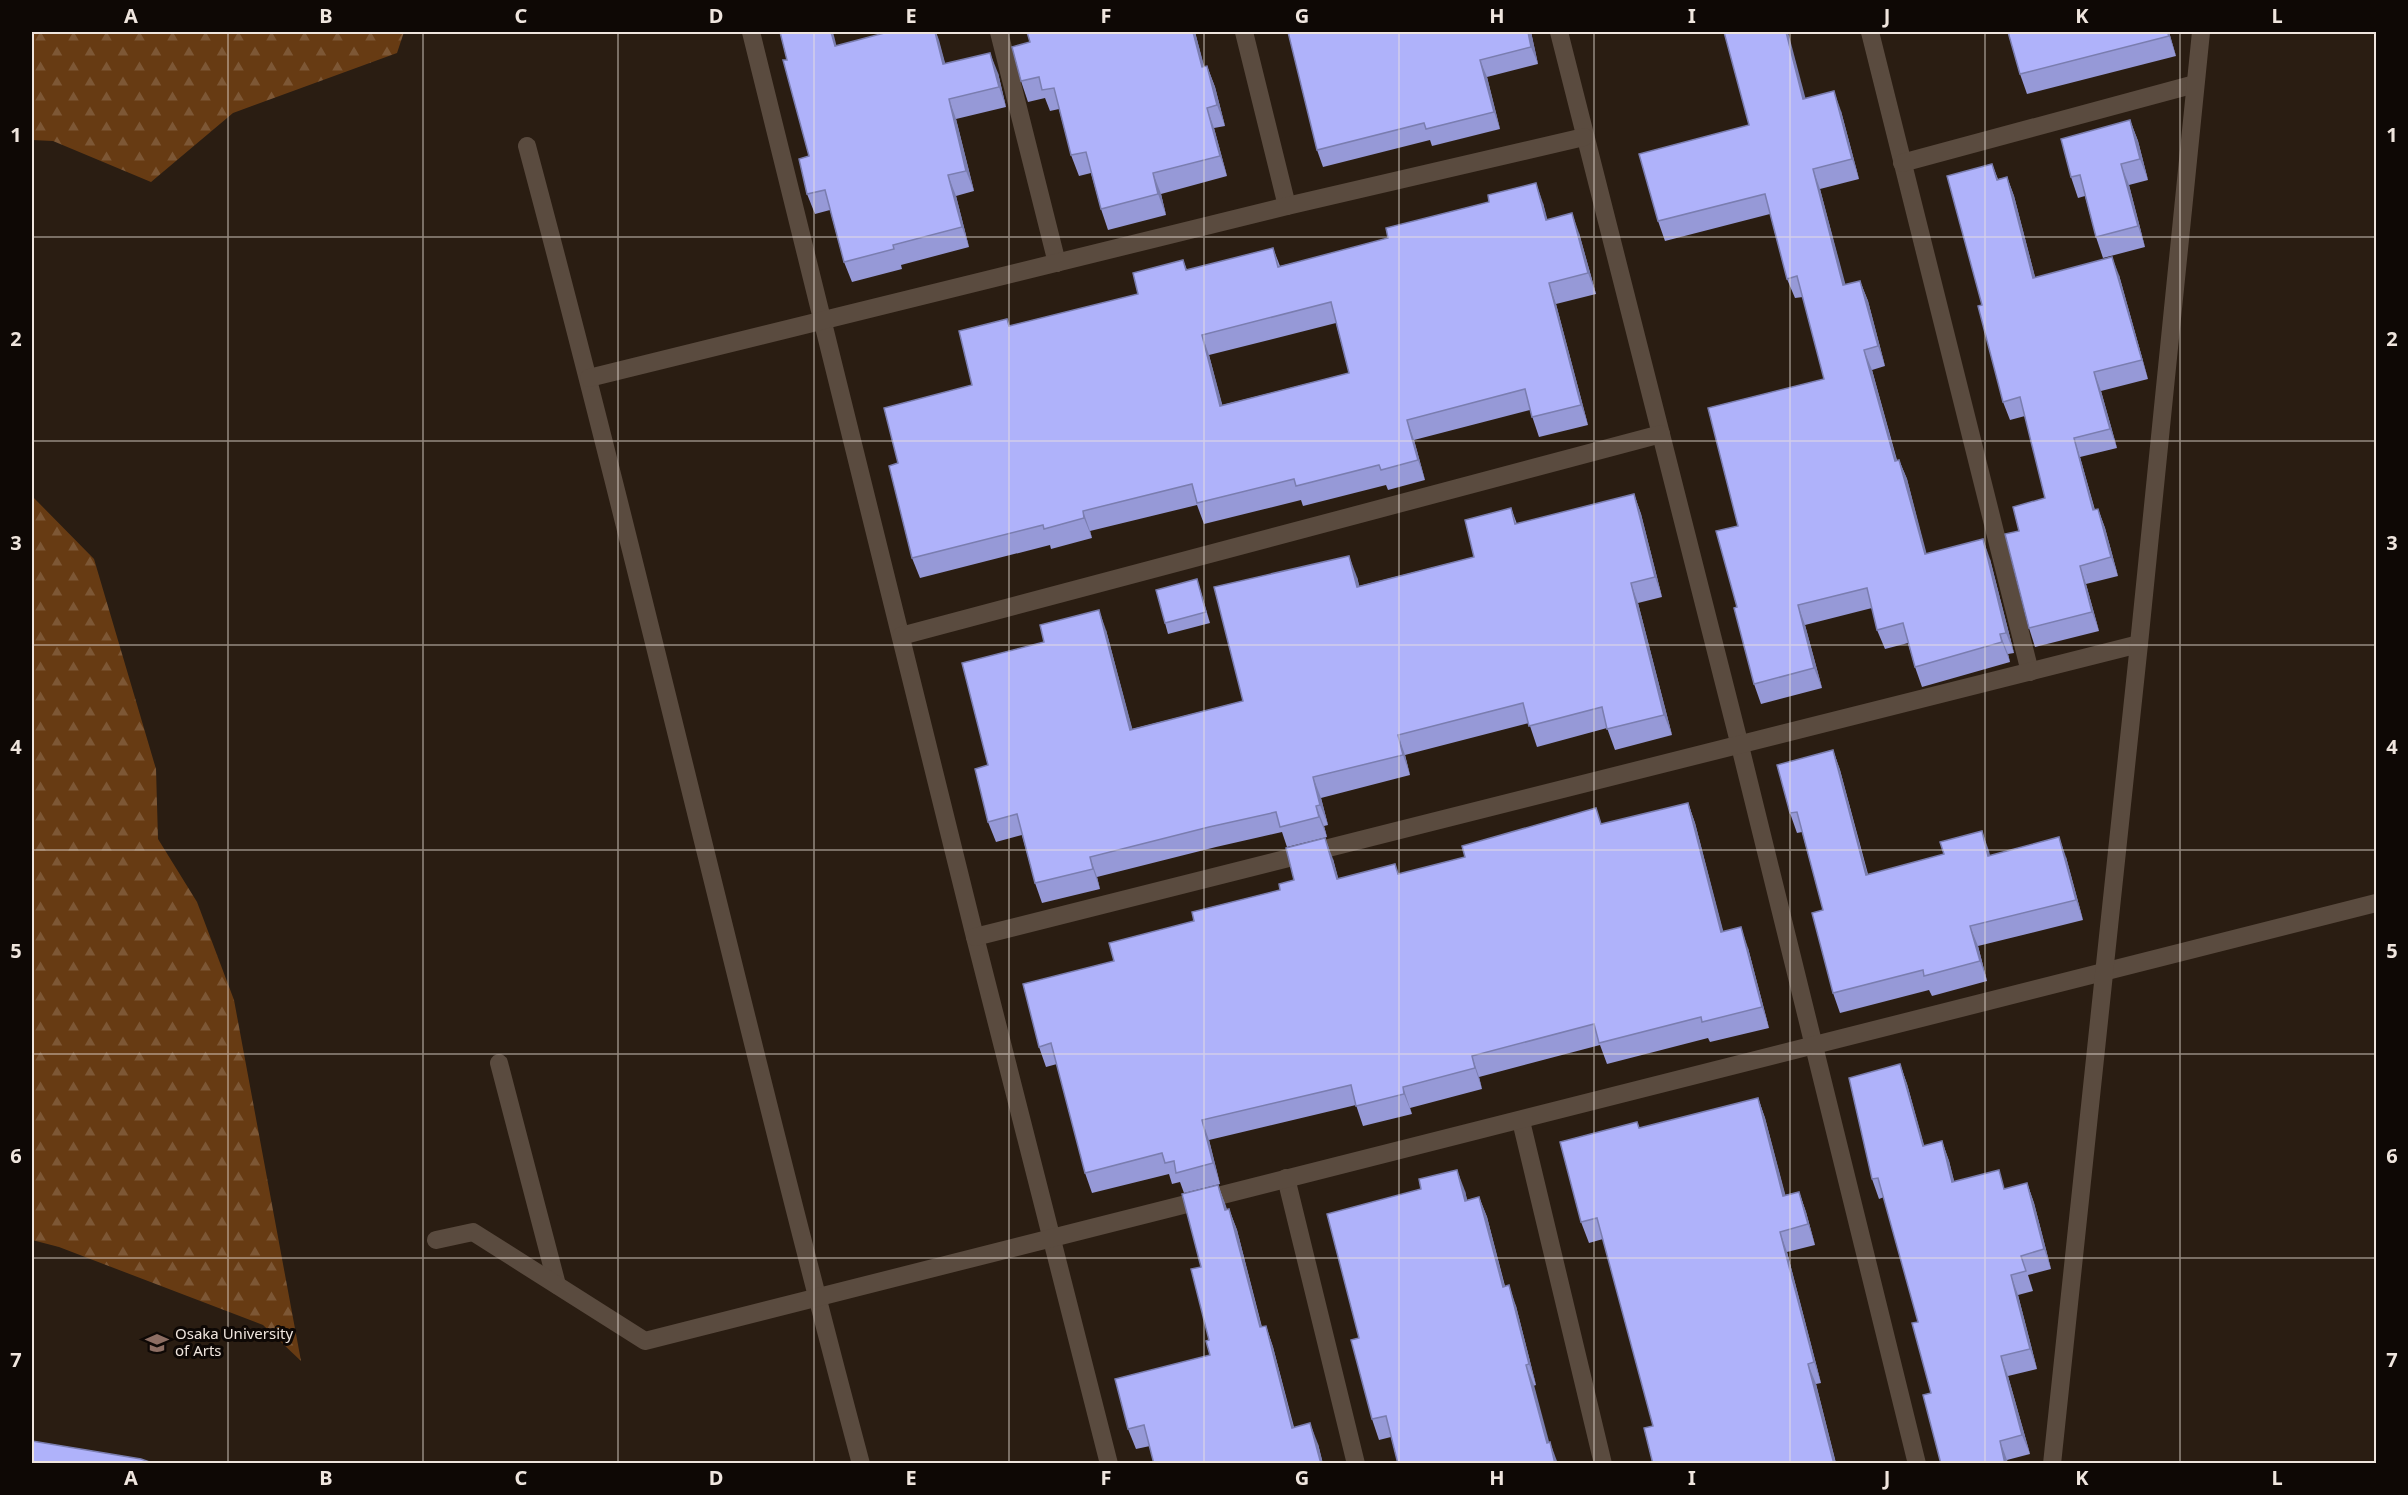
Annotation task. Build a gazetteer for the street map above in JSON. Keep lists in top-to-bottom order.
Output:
{
  "places": {
    "school or university": ["Osaka University of Arts"]
  },
  "grid": {
    "columns": [
      "A",
      "B",
      "C",
      "D",
      "E",
      "F",
      "G",
      "H",
      "I",
      "J",
      "K",
      "L"
    ],
    "rows": [
      "1",
      "2",
      "3",
      "4",
      "5",
      "6",
      "7"
    ]
  }
}
